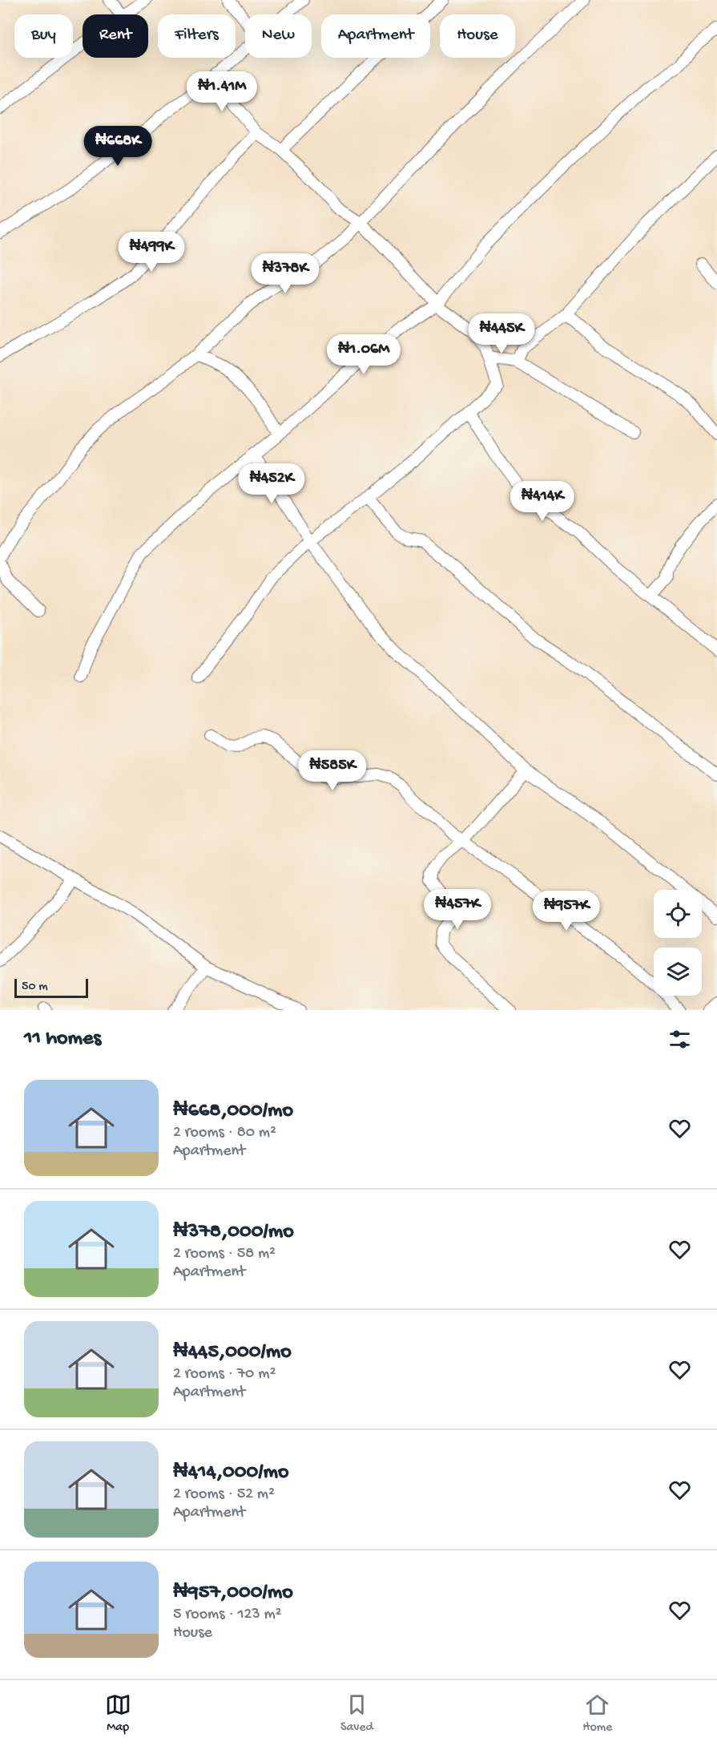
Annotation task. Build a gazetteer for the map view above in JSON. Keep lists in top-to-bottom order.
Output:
{
  "scale_bar": "50 m",
  "page": {
    "chip": [
      "Buy",
      "Rent",
      "Filters",
      "New",
      "Apartment",
      "House"
    ],
    "price": [
      "₦1.41M",
      "₦668K",
      "₦499K",
      "₦378K",
      "₦445K",
      "₦1.06M",
      "₦452K",
      "₦414K",
      "₦585K",
      "₦457K",
      "₦957K"
    ],
    "scale": "50 m",
    "heading": "11 homes",
    "list": [
      {
        "name": "₦668,000/mo",
        "note": "2 rooms · 80 m² · Apartment"
      },
      {
        "name": "₦378,000/mo",
        "note": "2 rooms · 58 m² · Apartment"
      },
      {
        "name": "₦445,000/mo",
        "note": "2 rooms · 70 m² · Apartment"
      },
      {
        "name": "₦414,000/mo",
        "note": "2 rooms · 52 m² · Apartment"
      },
      {
        "name": "₦957,000/mo",
        "note": "5 rooms · 123 m² · House"
      }
    ],
    "tabs": ["Map", "Saved", "Home"]
  }
}
